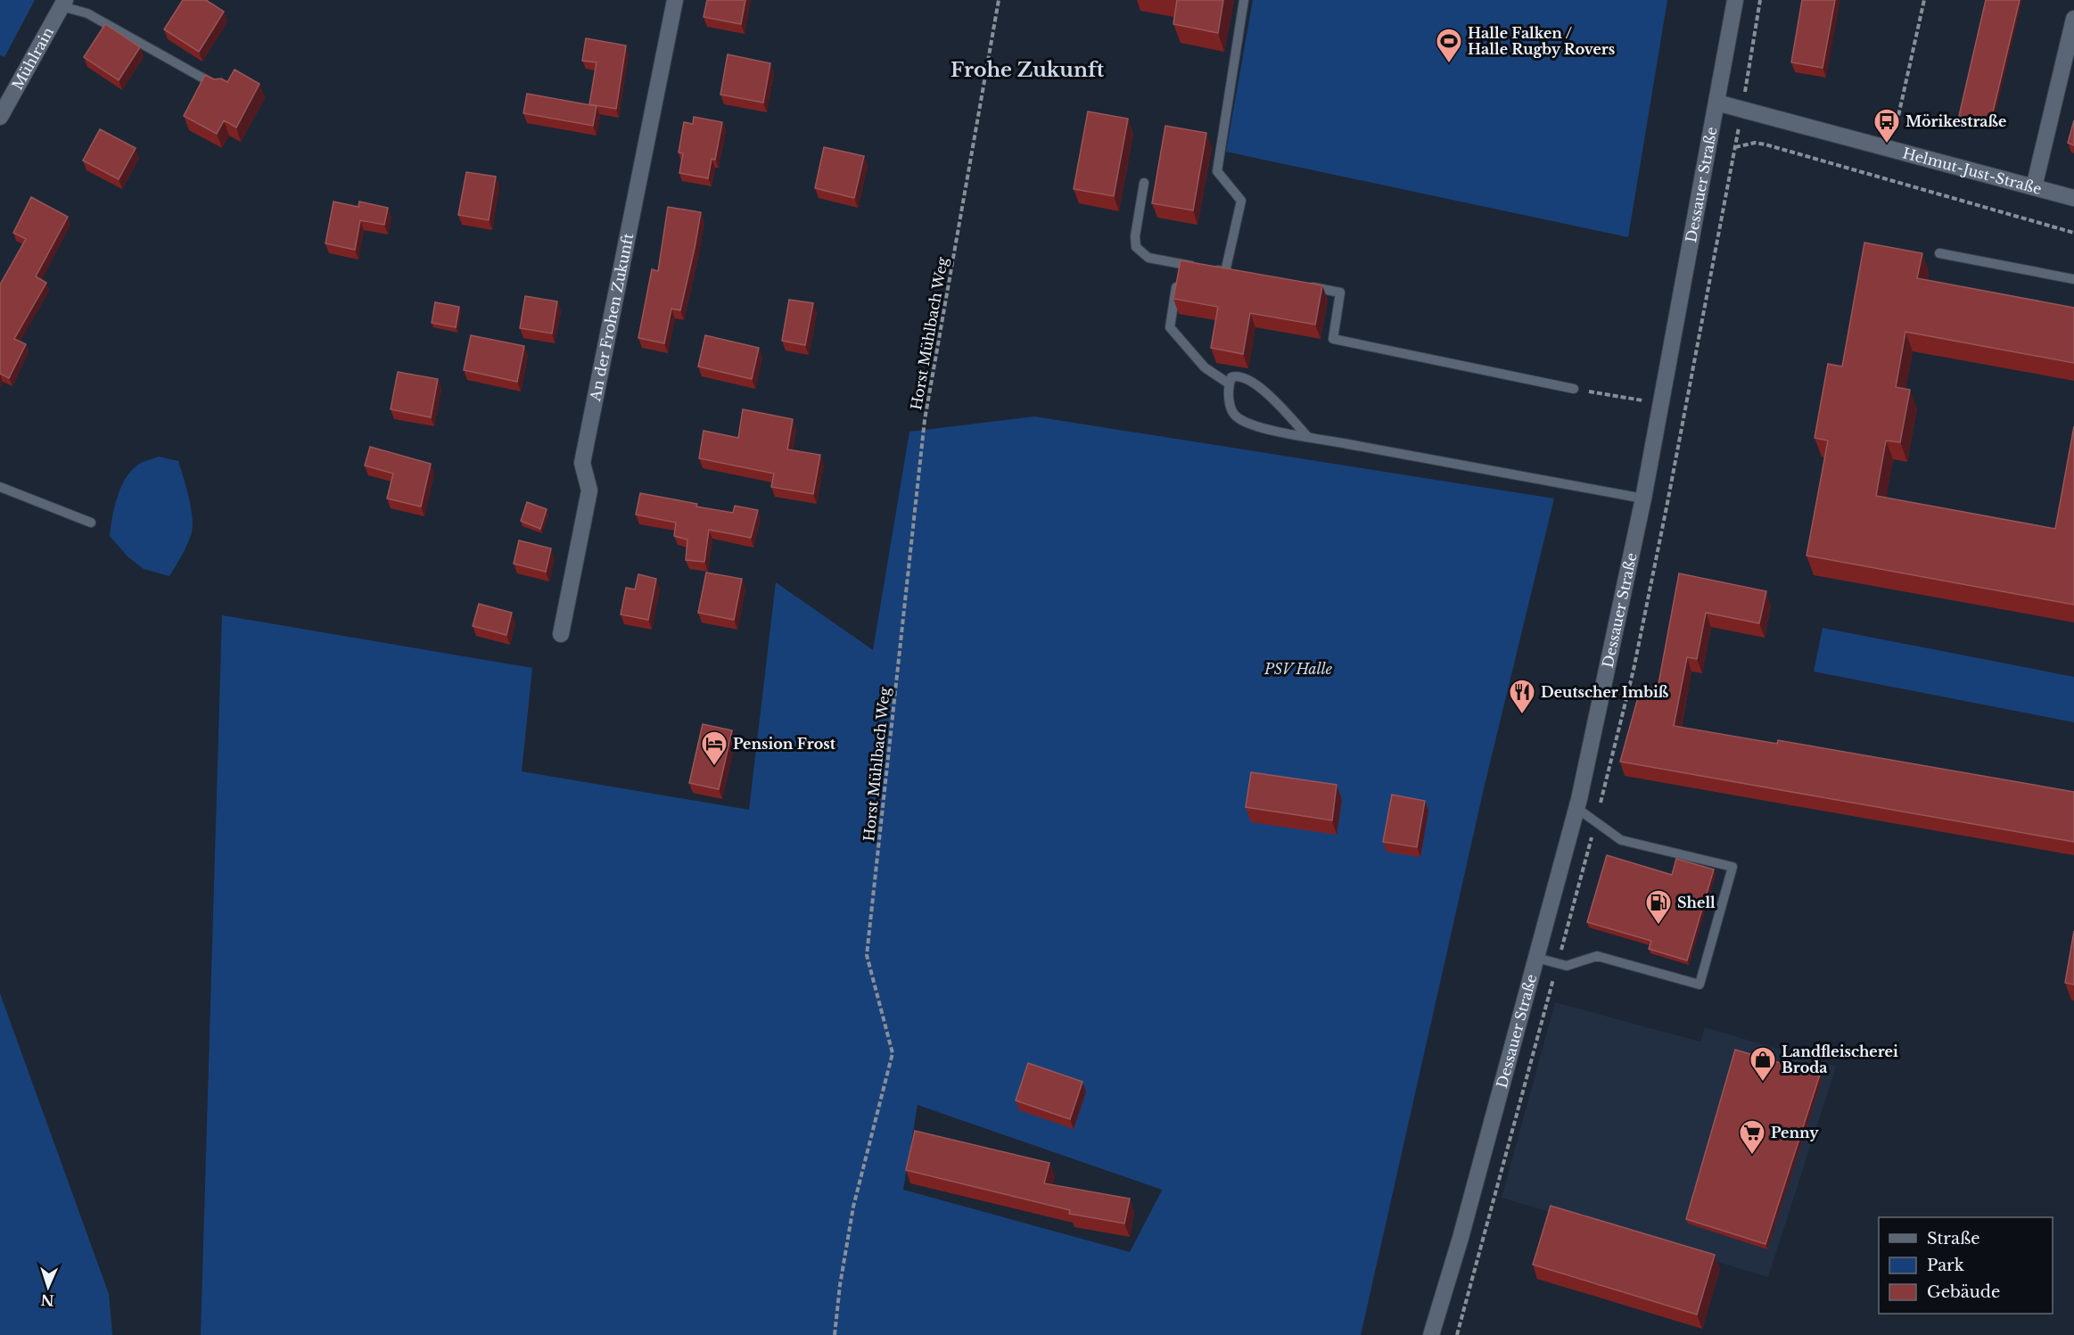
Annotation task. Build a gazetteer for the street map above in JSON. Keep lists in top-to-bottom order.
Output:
{
  "streets": {
    "main road": [
      "Mühlrain",
      "Helmut-Just-Straße",
      "Dessauer Straße",
      "An der Frohen Zukunft"
    ],
    "path": ["Horst Mühlbach Weg"]
  },
  "crossings": [
    ["Helmut-Just-Straße", "Dessauer Straße"]
  ],
  "districts": ["Frohe Zukunft"],
  "parks": ["PSV Halle"],
  "places": {
    "sports": ["Halle Falken / Halle Rugby Rovers"],
    "bus stop": ["Mörikestraße"],
    "restaurant": ["Deutscher Imbiß"],
    "hotel": ["Pension Frost"],
    "fuel station": ["Shell"],
    "shop": ["Landfleischerei Broda"],
    "supermarket": ["Penny"]
  },
  "legend": ["Straße", "Park", "Gebäude"],
  "north": "bottom"
}
